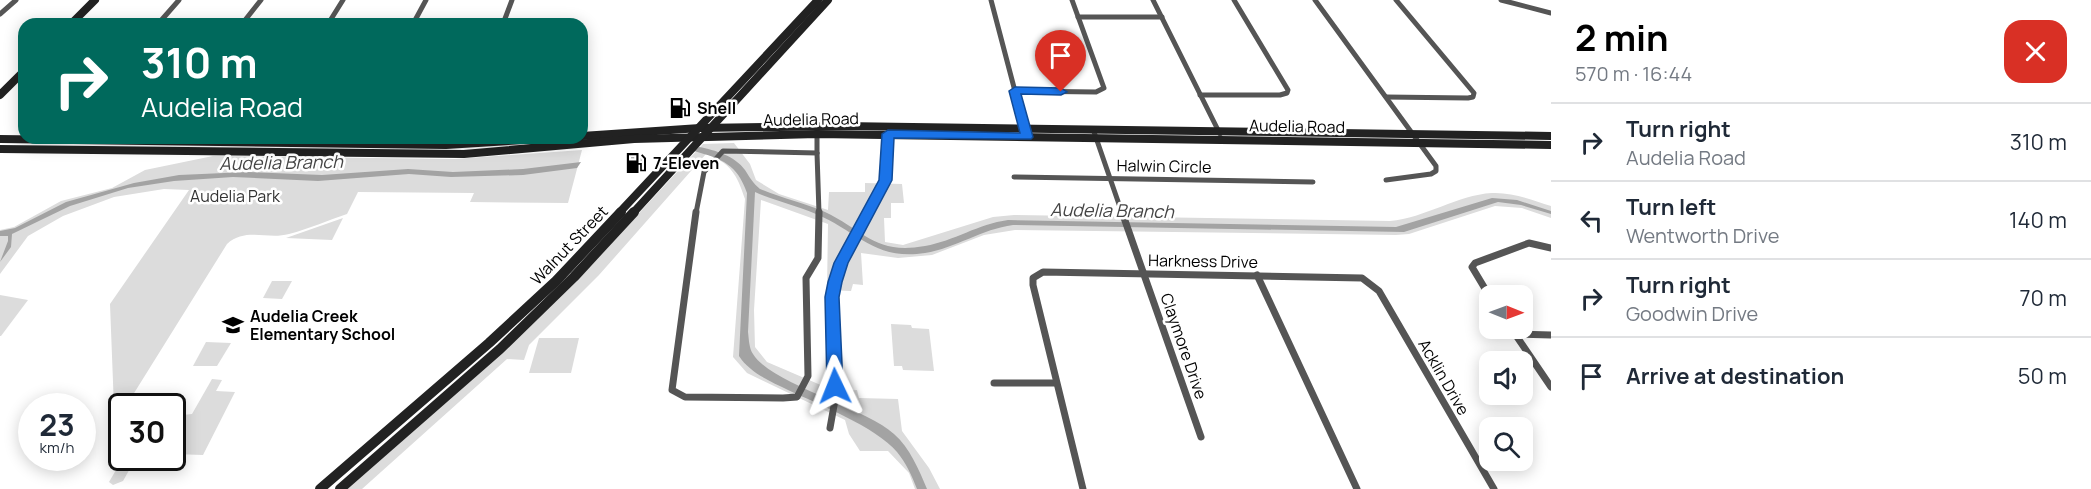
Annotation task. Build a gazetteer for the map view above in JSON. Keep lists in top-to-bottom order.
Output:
{
  "streets": {
    "main road": ["Audelia Road", "Walnut Street"],
    "street": [
      "Halwin Circle",
      "Harkness Drive",
      "Claymore Drive",
      "Acklin Drive"
    ]
  },
  "crossings": [
    ["Audelia Road", "Walnut Street"],
    ["Audelia Road", "Claymore Drive"],
    ["Halwin Circle", "Claymore Drive"],
    ["Harkness Drive", "Claymore Drive"],
    ["Harkness Drive", "Acklin Drive"]
  ],
  "water": ["Audelia Branch"],
  "parks": ["Audelia Park"],
  "places": {
    "fuel station": ["Shell", "7-Eleven"],
    "school or university": ["Audelia Creek Elementary School"]
  },
  "north": "right",
  "page": {
    "heading": ["2 min", "570 m · 16:44"],
    "turn": ["310 m", "Audelia Road"],
    "list": [
      {
        "name": "Turn right",
        "note": "Audelia Road",
        "value": "310 m"
      },
      {
        "name": "Turn left",
        "note": "Wentworth Drive",
        "value": "140 m"
      },
      {
        "name": "Turn right",
        "note": "Goodwin Drive",
        "value": "70 m"
      },
      {
        "name": "Arrive at destination",
        "value": "50 m"
      }
    ],
    "speed": "23 km/h",
    "limit": "30"
  }
}
